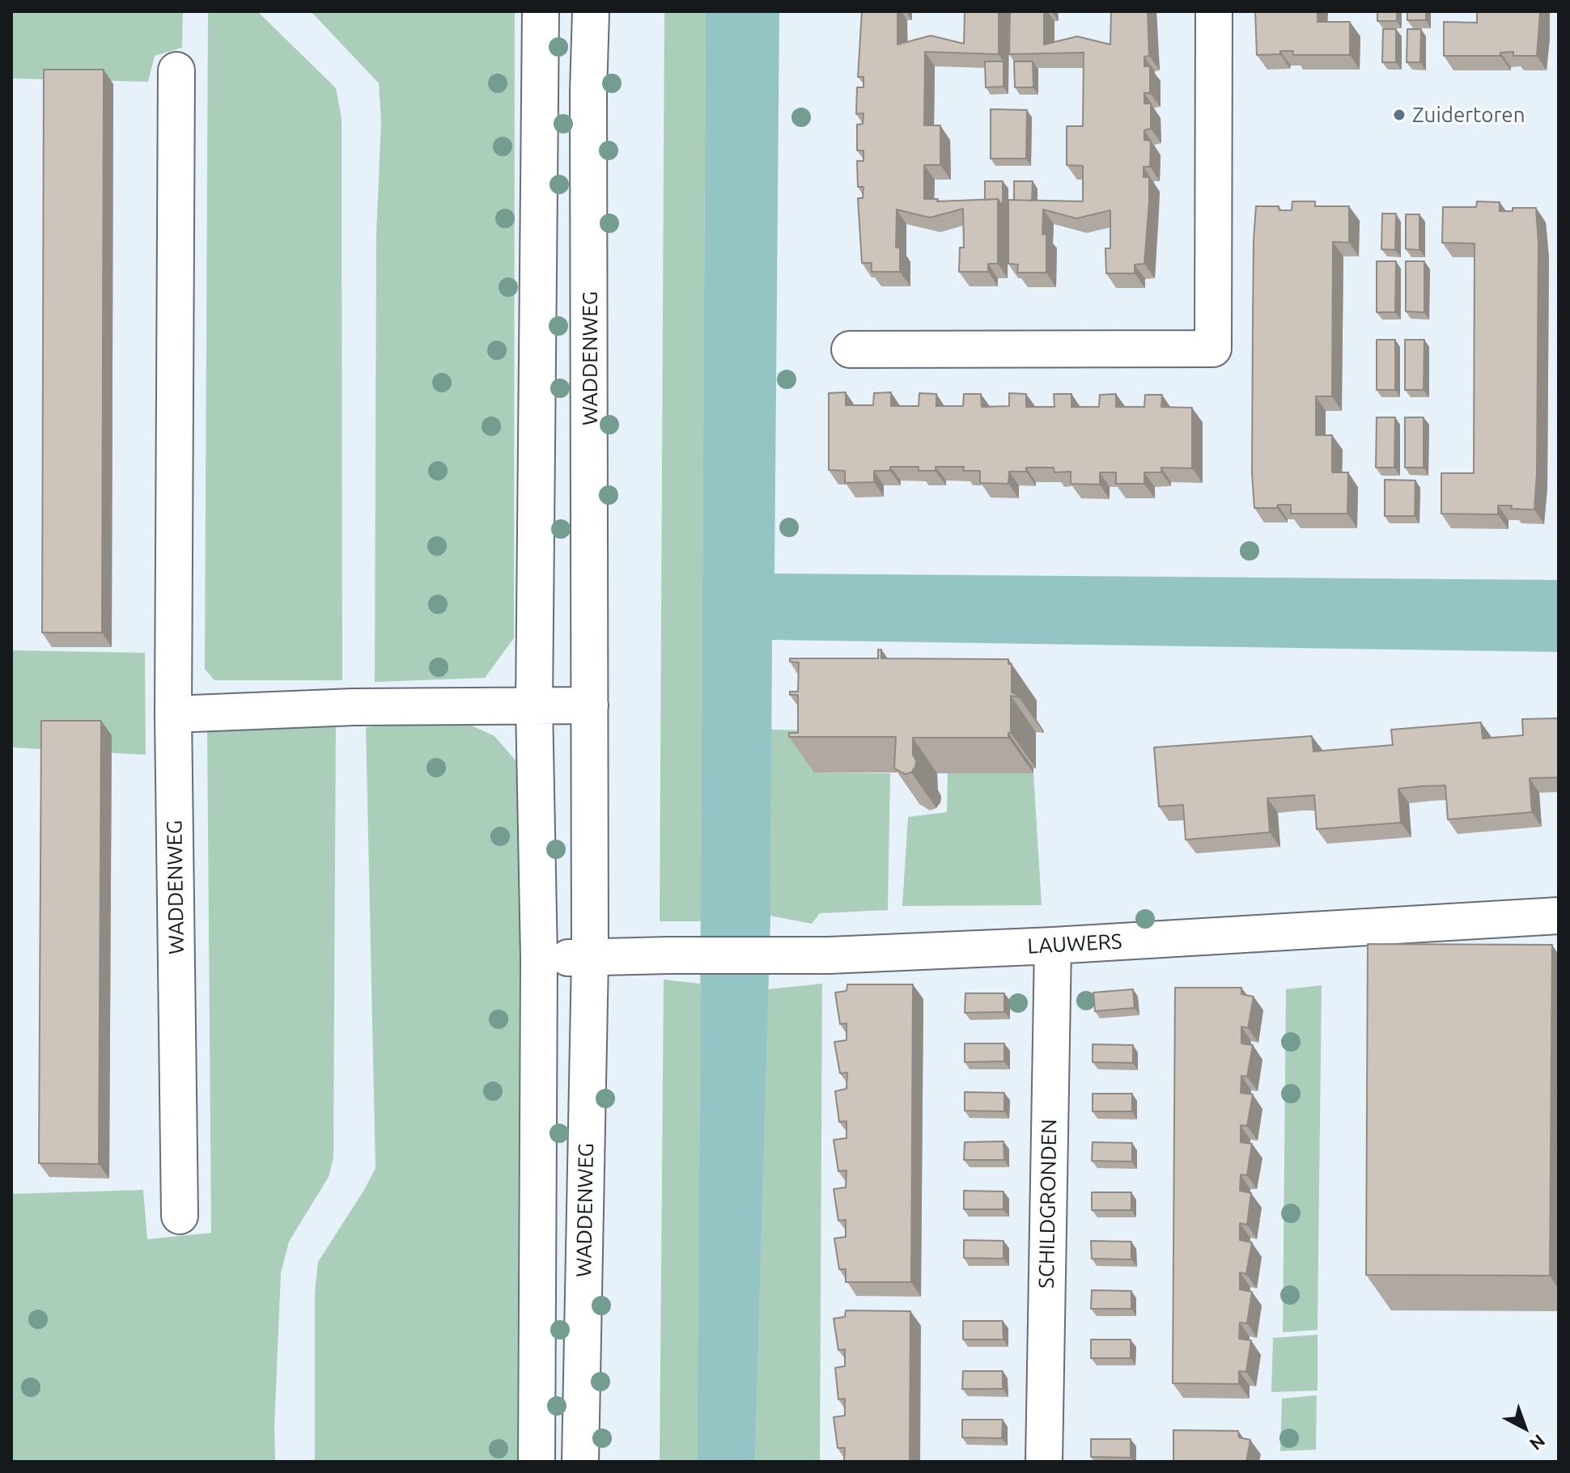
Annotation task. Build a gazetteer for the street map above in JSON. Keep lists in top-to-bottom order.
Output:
{
  "streets": {
    "street": ["WADDENWEG", "LAUWERS", "SCHILDGRONDEN"]
  },
  "crossings": [
    ["WADDENWEG", "LAUWERS"],
    ["LAUWERS", "SCHILDGRONDEN"]
  ],
  "places": ["Zuidertoren"],
  "north": "bottom right"
}
